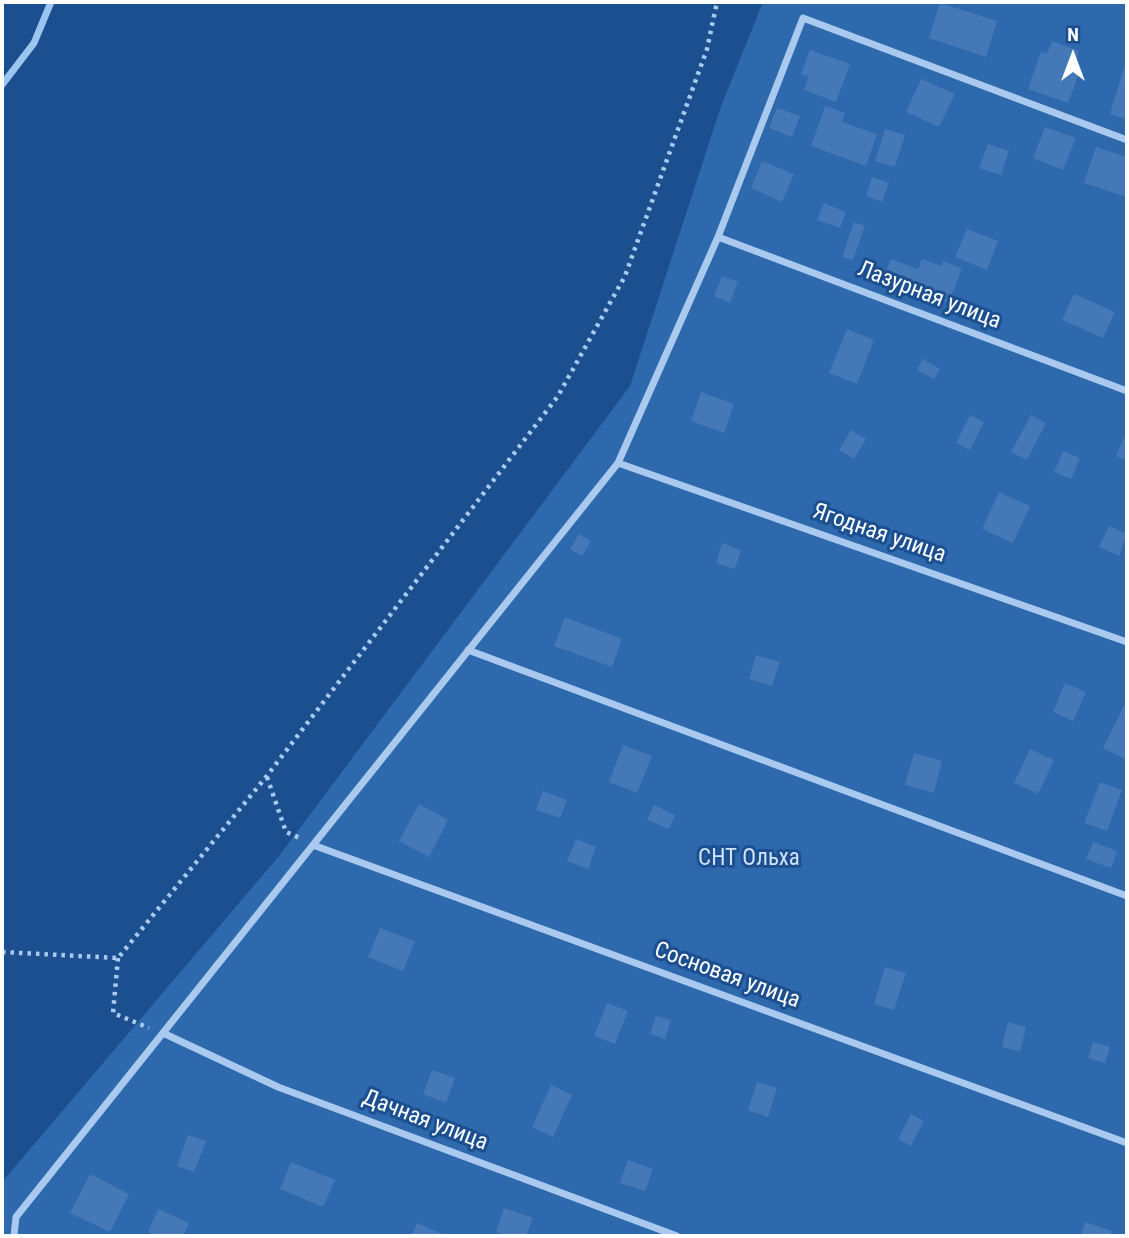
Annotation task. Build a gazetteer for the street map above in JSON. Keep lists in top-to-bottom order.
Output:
{
  "streets": {
    "street": [
      "Лазурная улица",
      "Ягодная улица",
      "Сосновая улица",
      "Дачная улица"
    ]
  },
  "parks": ["СНТ Ольха"],
  "north": "top"
}
